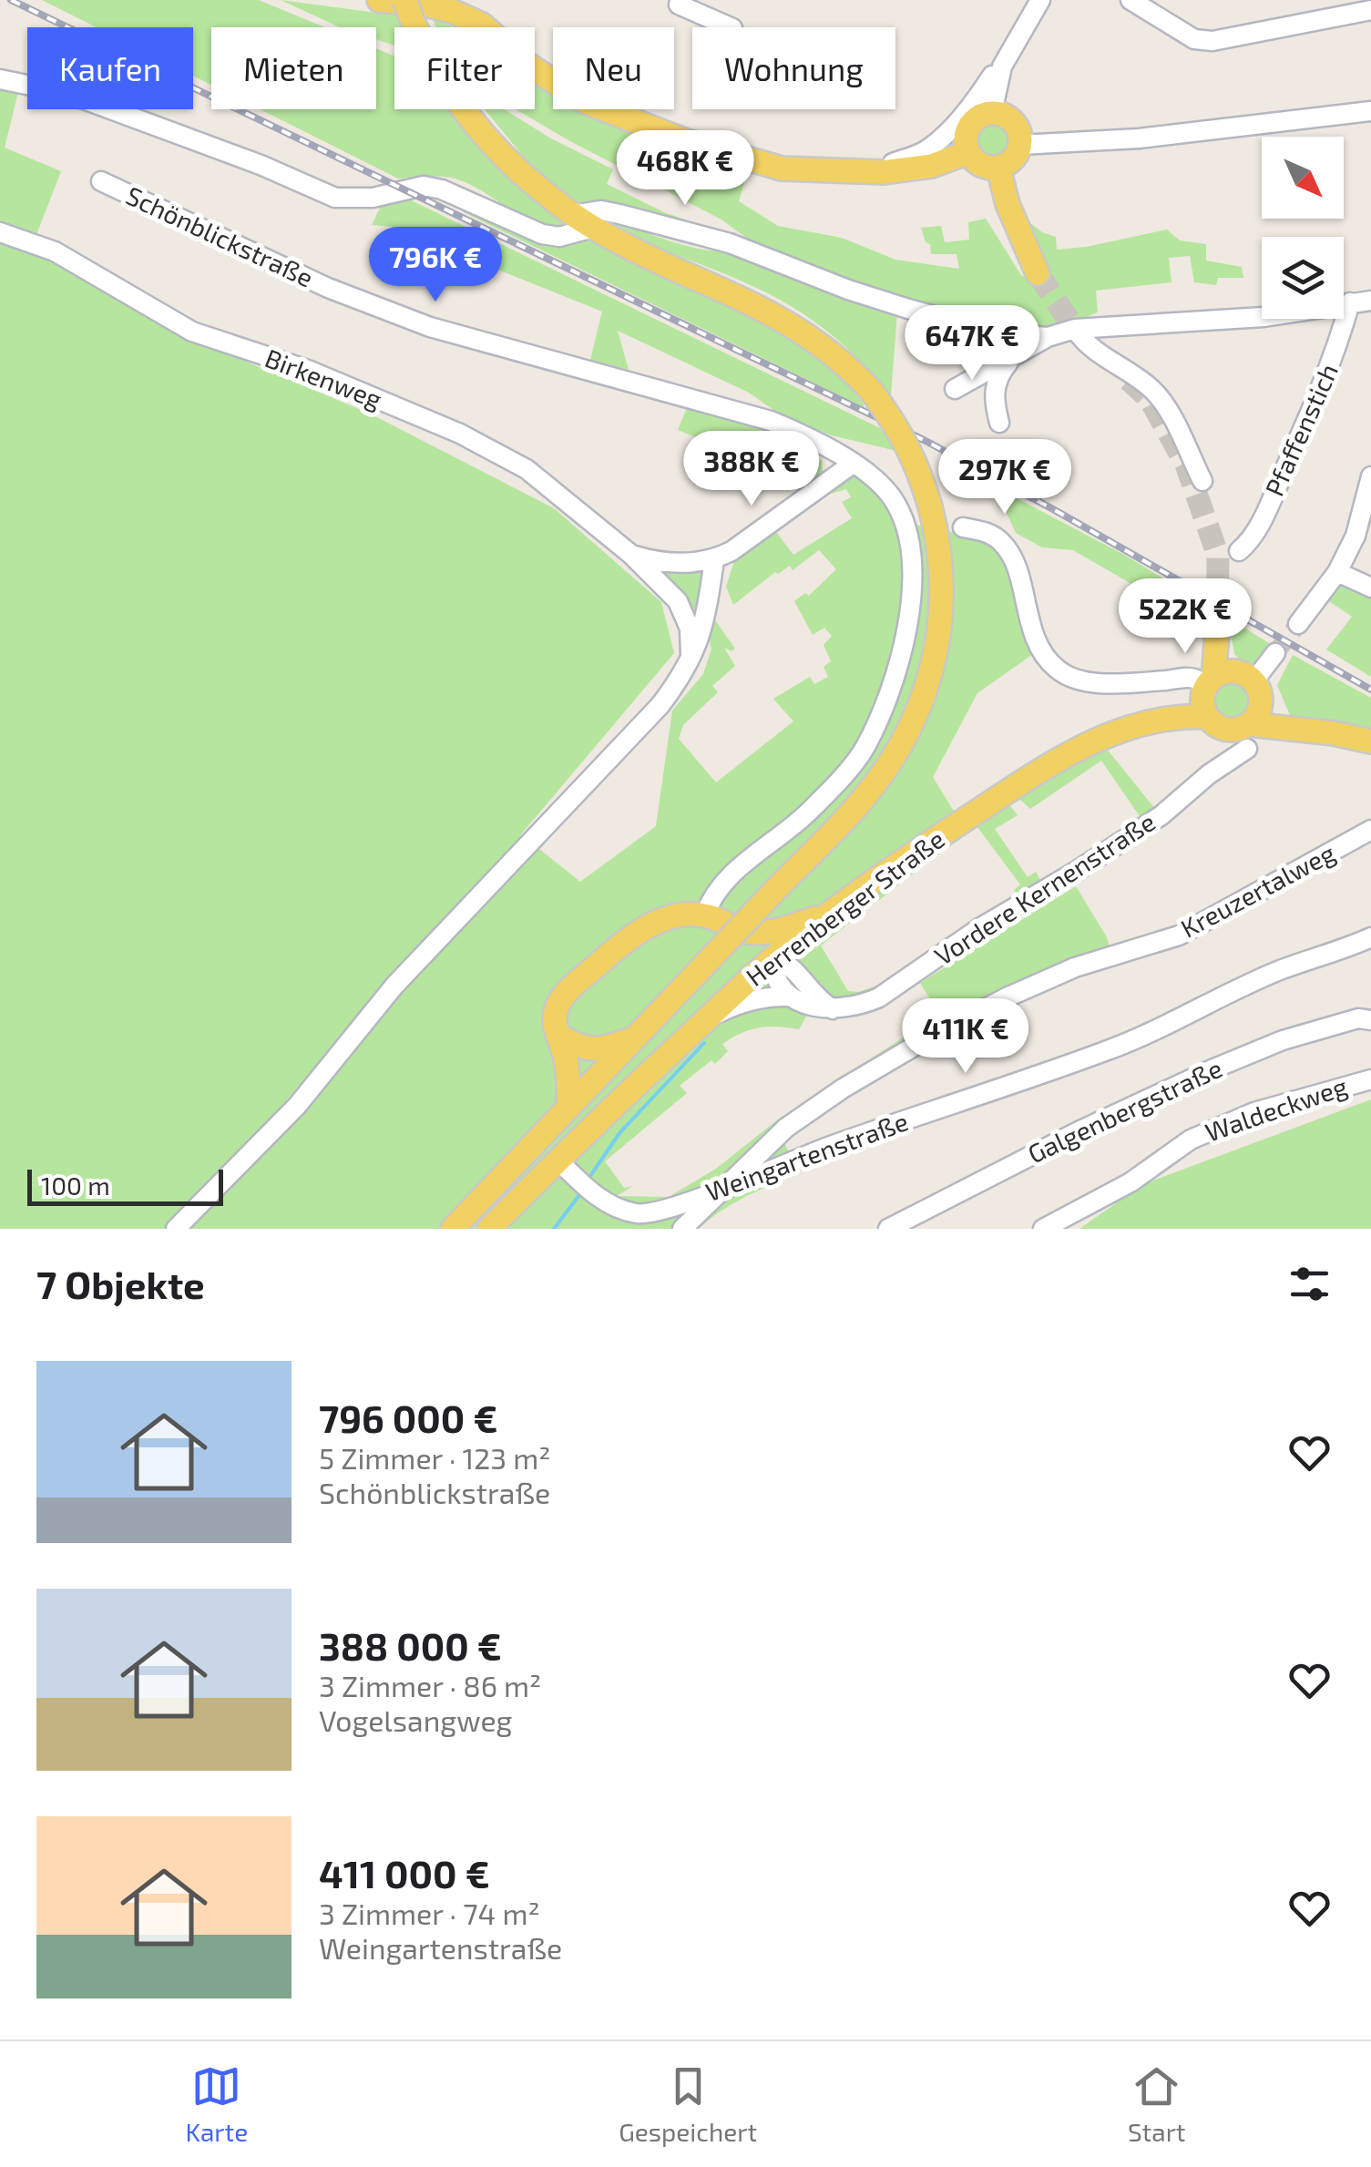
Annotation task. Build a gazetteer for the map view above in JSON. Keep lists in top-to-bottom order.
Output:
{
  "streets": {
    "main road": ["Herrenberger Straße"],
    "street": [
      "Schönblickstraße",
      "Birkenweg",
      "Pfaffenstich",
      "Vordere Kernenstraße",
      "Kreuzertalweg",
      "Waldeckweg",
      "Galgenbergstraße",
      "Weingartenstraße"
    ]
  },
  "crossings": [
    ["Kreuzertalweg", "Weingartenstraße"],
    ["Herrenberger Straße", "Weingartenstraße"]
  ],
  "scale_bar": "100 m",
  "north": "bottom right",
  "page": {
    "chip": [
      "Kaufen",
      "Mieten",
      "Filter",
      "Neu",
      "Wohnung"
    ],
    "price": [
      "468K €",
      "796K €",
      "647K €",
      "388K €",
      "297K €",
      "522K €",
      "411K €"
    ],
    "scale": "100 m",
    "heading": "7 Objekte",
    "list": [
      {
        "name": "796 000 €",
        "note": "5 Zimmer · 123 m² · Schönblickstraße"
      },
      {
        "name": "388 000 €",
        "note": "3 Zimmer · 86 m² · Vogelsangweg"
      },
      {
        "name": "411 000 €",
        "note": "3 Zimmer · 74 m² · Weingartenstraße"
      }
    ],
    "tabs": ["Karte", "Gespeichert", "Start"]
  }
}
